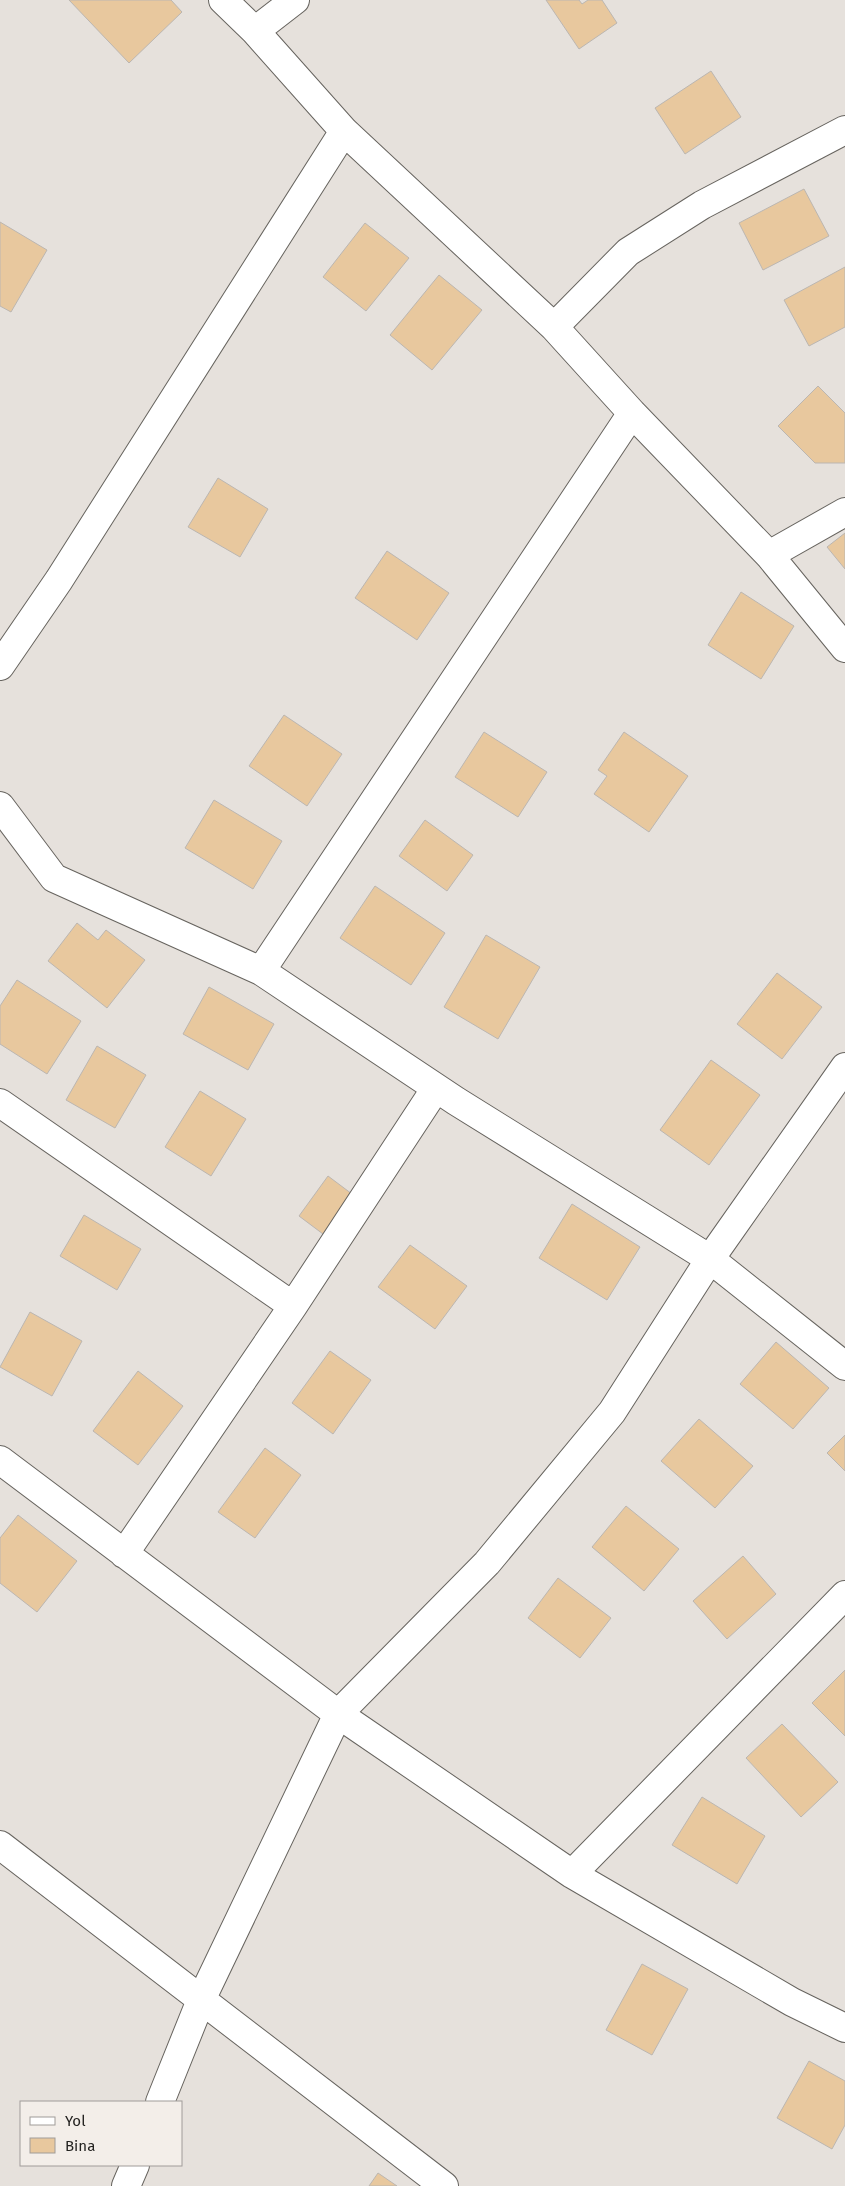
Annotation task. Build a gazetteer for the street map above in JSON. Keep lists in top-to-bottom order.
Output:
{
  "legend": ["Yol", "Bina"]
}
